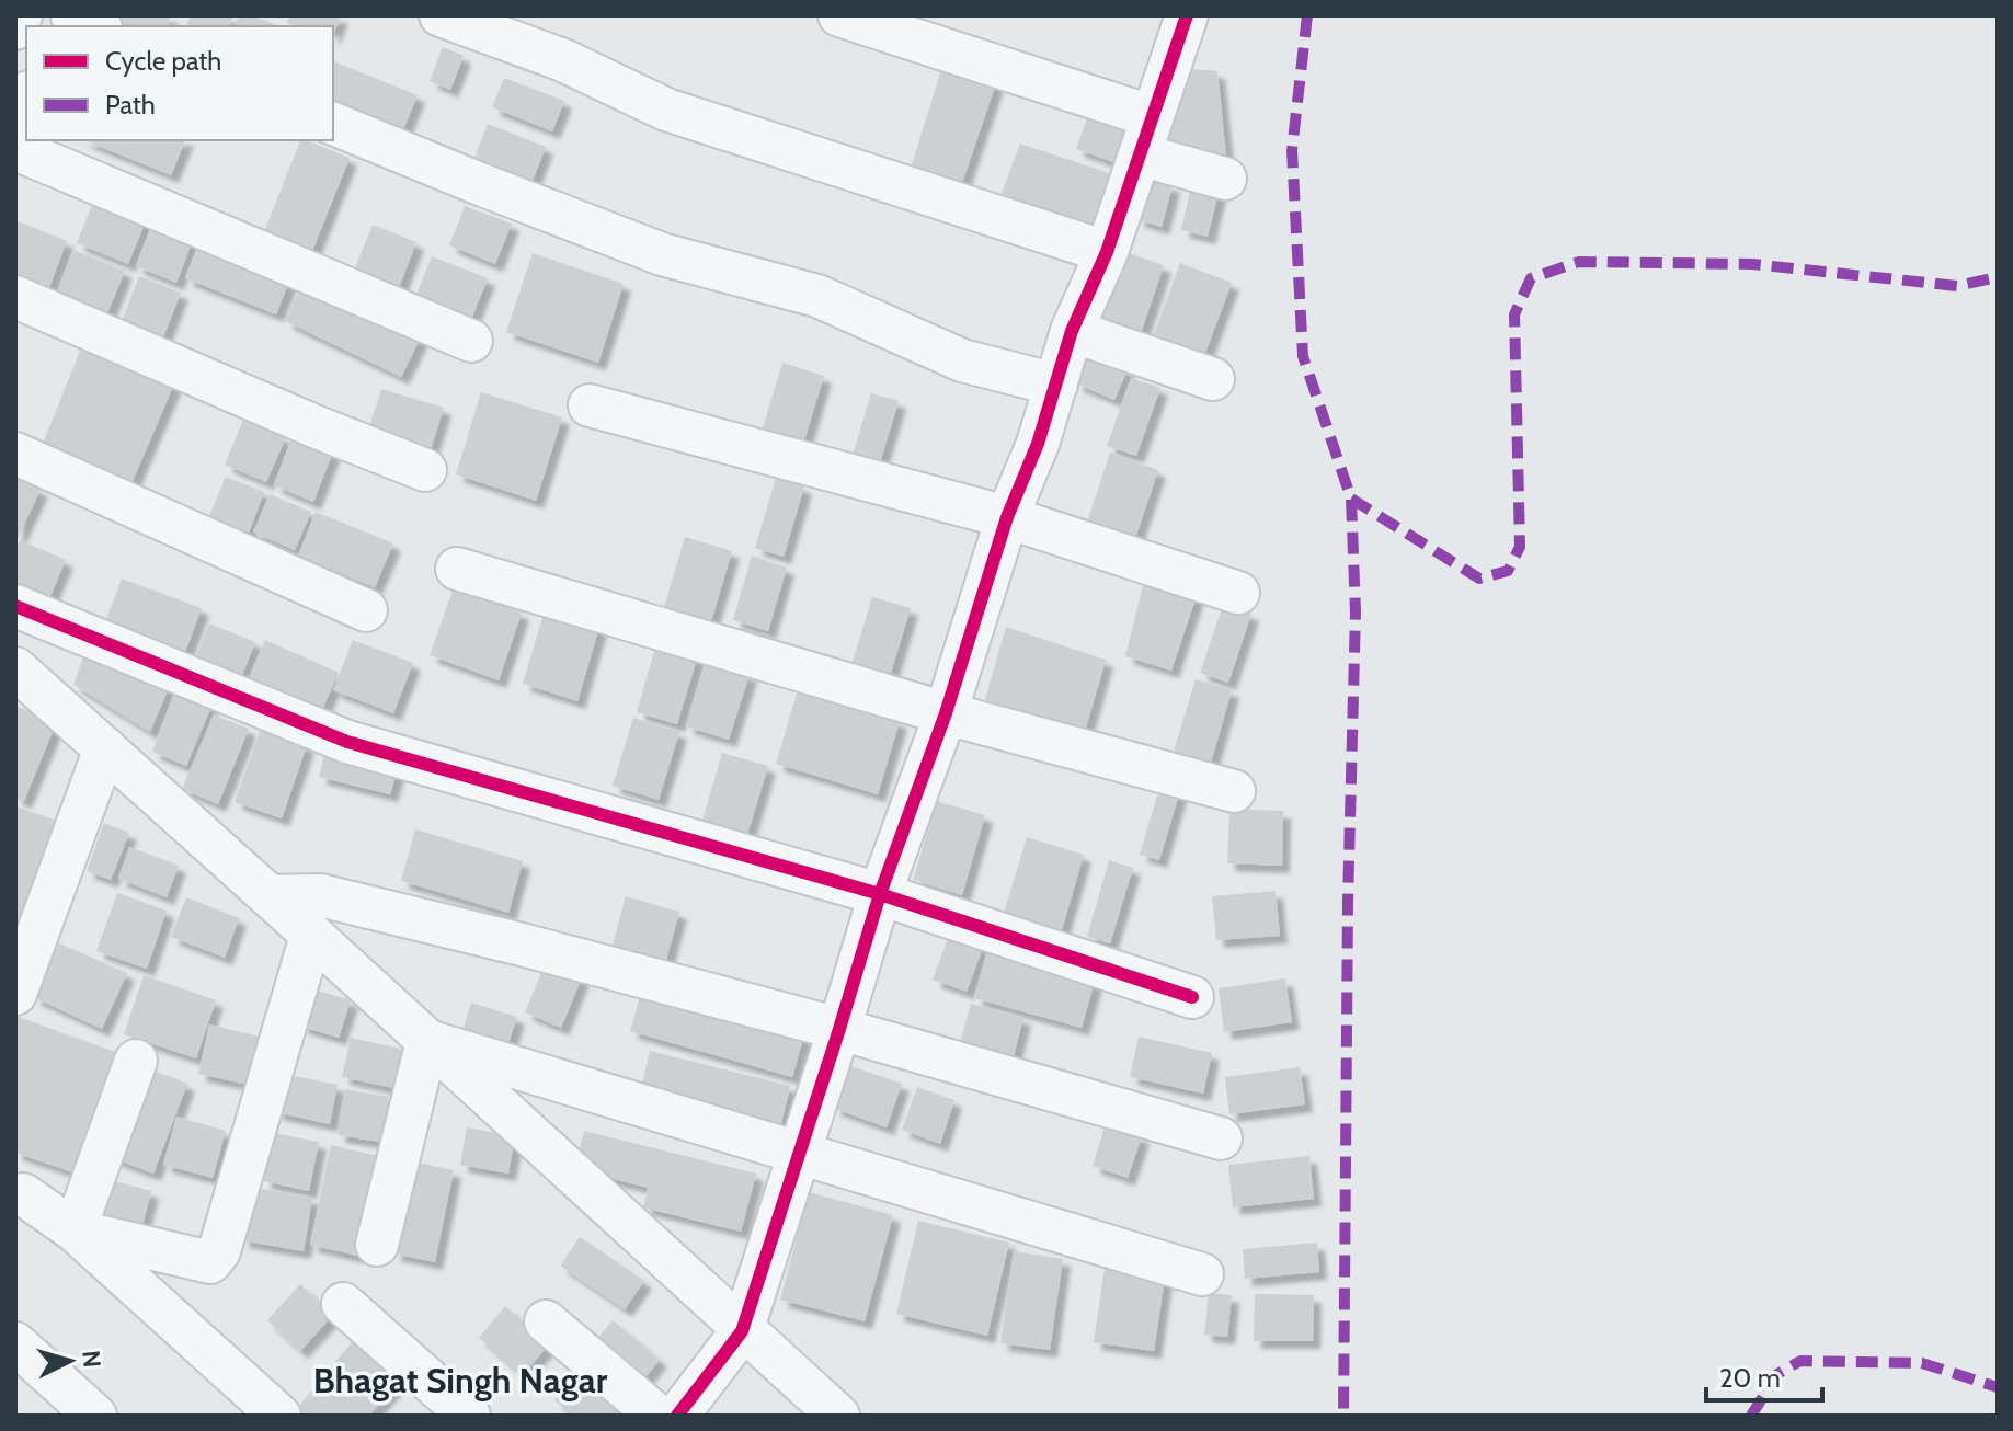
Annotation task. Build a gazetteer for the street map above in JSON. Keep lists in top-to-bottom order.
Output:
{
  "districts": ["Bhagat Singh Nagar"],
  "legend": ["Cycle path", "Path"],
  "scale_bar": "20 m",
  "north": "right"
}
